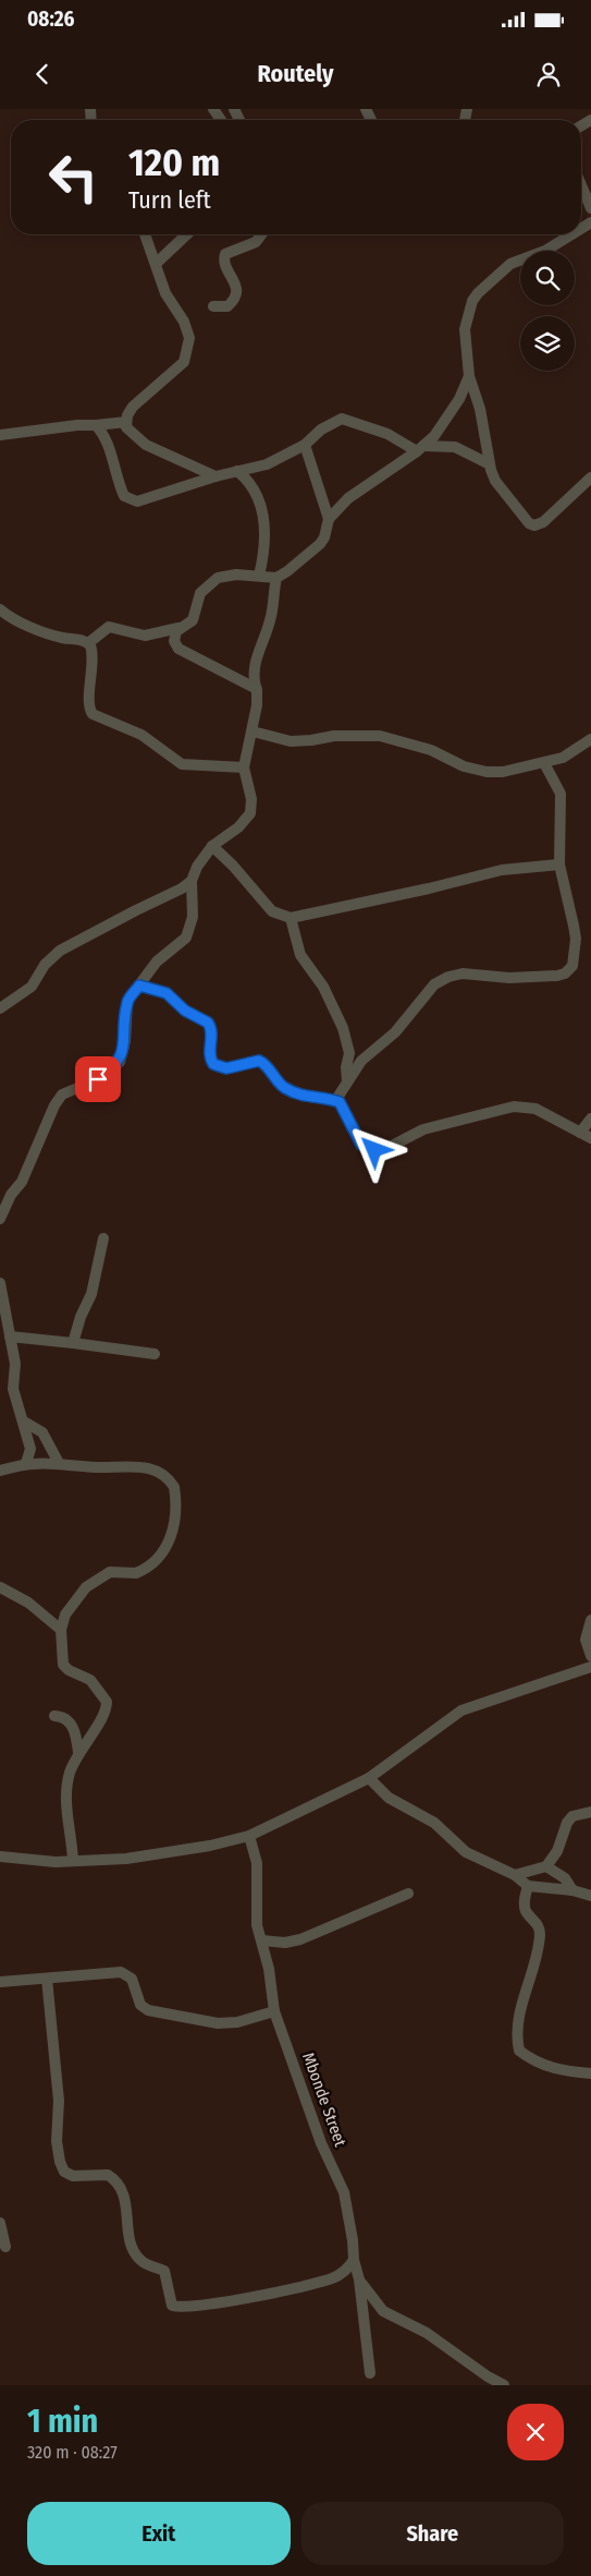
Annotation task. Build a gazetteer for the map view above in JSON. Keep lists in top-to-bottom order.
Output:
{
  "streets": {
    "street": ["Mbonde Street"]
  },
  "page": {
    "status": "08:26",
    "header": "Routely",
    "turn": ["120 m", "Turn left"],
    "heading": ["1 min", "320 m · 08:27"],
    "buttons": ["Exit", "Share"]
  }
}
